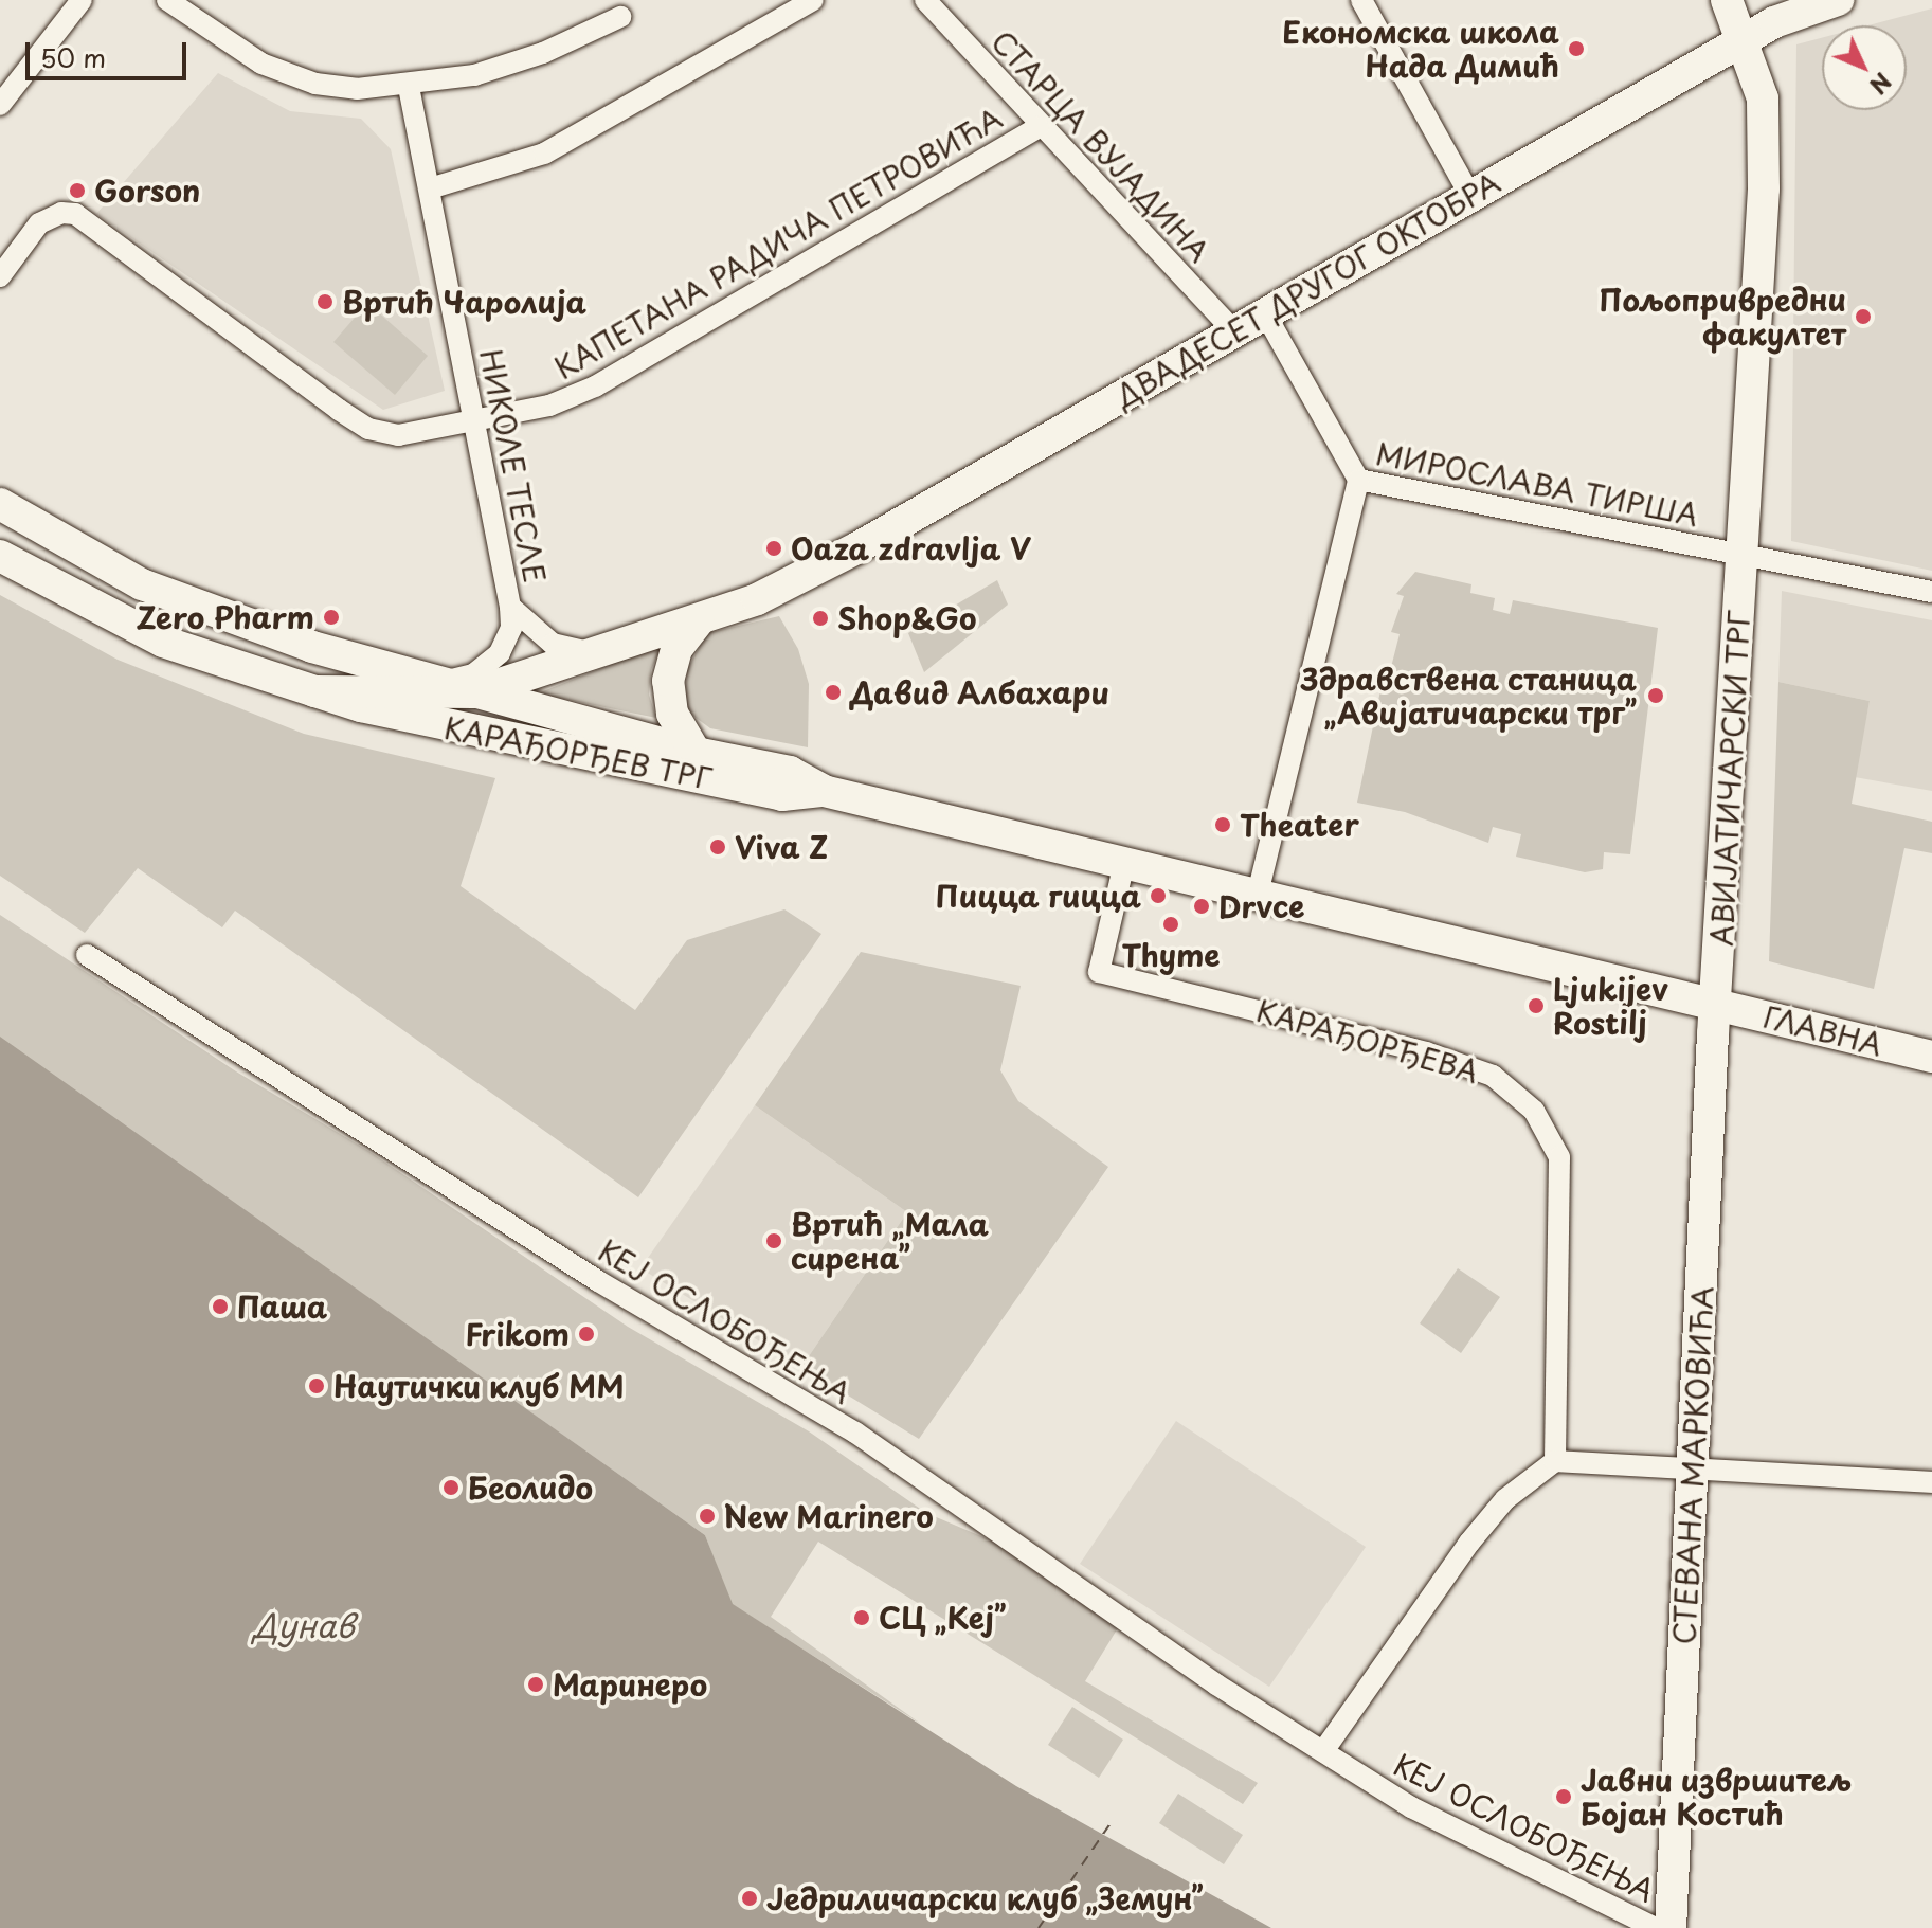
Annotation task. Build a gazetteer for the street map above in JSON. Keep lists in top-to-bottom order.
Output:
{
  "streets": {
    "main road": [
      "ДВАДЕСЕТ ДРУГОГ ОКТОБРА",
      "КАРАЂОРЂЕВ ТРГ",
      "АВИЈАТИЧАРСКИ ТРГ",
      "ГЛАВНА",
      "СТЕВАНА МАРКОВИЋА"
    ],
    "street": [
      "СТАРЦА ВУЈАДИНА",
      "КАПЕТАНА РАДИЧА ПЕТРОВИЋА",
      "НИКОЛЕ ТЕСЛЕ",
      "МИРОСЛАВА ТИРША",
      "КАРАЂОРЂЕВА",
      "КЕЈ ОСЛОБОЂЕЊА"
    ]
  },
  "crossings": [
    ["СТАРЦА ВУЈАДИНА", "КАПЕТАНА РАДИЧА ПЕТРОВИЋА"],
    ["СТАРЦА ВУЈАДИНА", "ДВАДЕСЕТ ДРУГОГ ОКТОБРА"],
    ["КАПЕТАНА РАДИЧА ПЕТРОВИЋА", "НИКОЛЕ ТЕСЛЕ"],
    ["ДВАДЕСЕТ ДРУГОГ ОКТОБРА", "МИРОСЛАВА ТИРША"],
    ["ДВАДЕСЕТ ДРУГОГ ОКТОБРА", "КАРАЂОРЂЕВ ТРГ"],
    ["ДВАДЕСЕТ ДРУГОГ ОКТОБРА", "АВИЈАТИЧАРСКИ ТРГ"],
    ["НИКОЛЕ ТЕСЛЕ", "КАРАЂОРЂЕВ ТРГ"],
    ["МИРОСЛАВА ТИРША", "АВИЈАТИЧАРСКИ ТРГ"],
    ["АВИЈАТИЧАРСКИ ТРГ", "ГЛАВНА"],
    ["АВИЈАТИЧАРСКИ ТРГ", "СТЕВАНА МАРКОВИЋА"],
    ["ГЛАВНА", "СТЕВАНА МАРКОВИЋА"]
  ],
  "water": ["Дунав"],
  "places": [
    "Економска школа Нада Димић",
    "Gorson",
    "Вртић Чаролија",
    "Пољопривредни факултет",
    "Oaza zdravlja V",
    "Zero Pharm",
    "Shop&Go",
    "Давид Албахари",
    "Здравствена станица „Авијатичарски трг”",
    "Theater",
    "Viva Z",
    "Пицца гицца",
    "Drvce",
    "Thyme",
    "Ljukijev Rostilj",
    "Вртић „Мала сирена”",
    "Паша",
    "Frikom",
    "Наутички клуб ММ",
    "Беолидо",
    "New Marinero",
    "СЦ „Кеј”",
    "Маринеро",
    "Јавни извршитељ Бојан Костић",
    "Једриличарски клуб „Земун”"
  ],
  "scale_bar": "50 m",
  "north": "bottom right"
}
